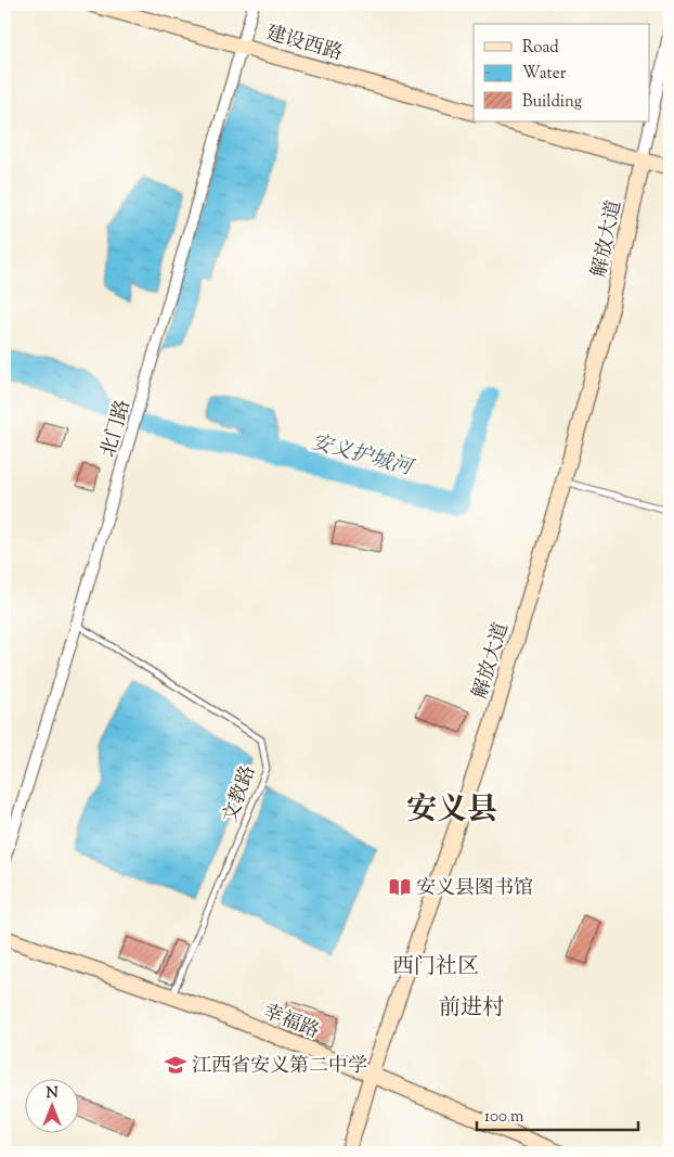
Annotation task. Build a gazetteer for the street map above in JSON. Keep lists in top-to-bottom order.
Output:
{
  "streets": {
    "street": [
      "建设西路",
      "解放大道",
      "北门路",
      "幸福路"
    ],
    "lane": ["文教路"]
  },
  "crossings": [
    ["建设西路", "北门路"],
    ["解放大道", "幸福路"],
    ["北门路", "文教路"],
    ["文教路", "幸福路"]
  ],
  "districts": ["安义县", "西门社区", "前进村"],
  "water": ["安义护城河"],
  "places": {
    "library": ["安义县图书馆"],
    "school or university": ["江西省安义第二中学"]
  },
  "legend": ["Road", "Water", "Building"],
  "scale_bar": "100 m",
  "north": "top"
}
